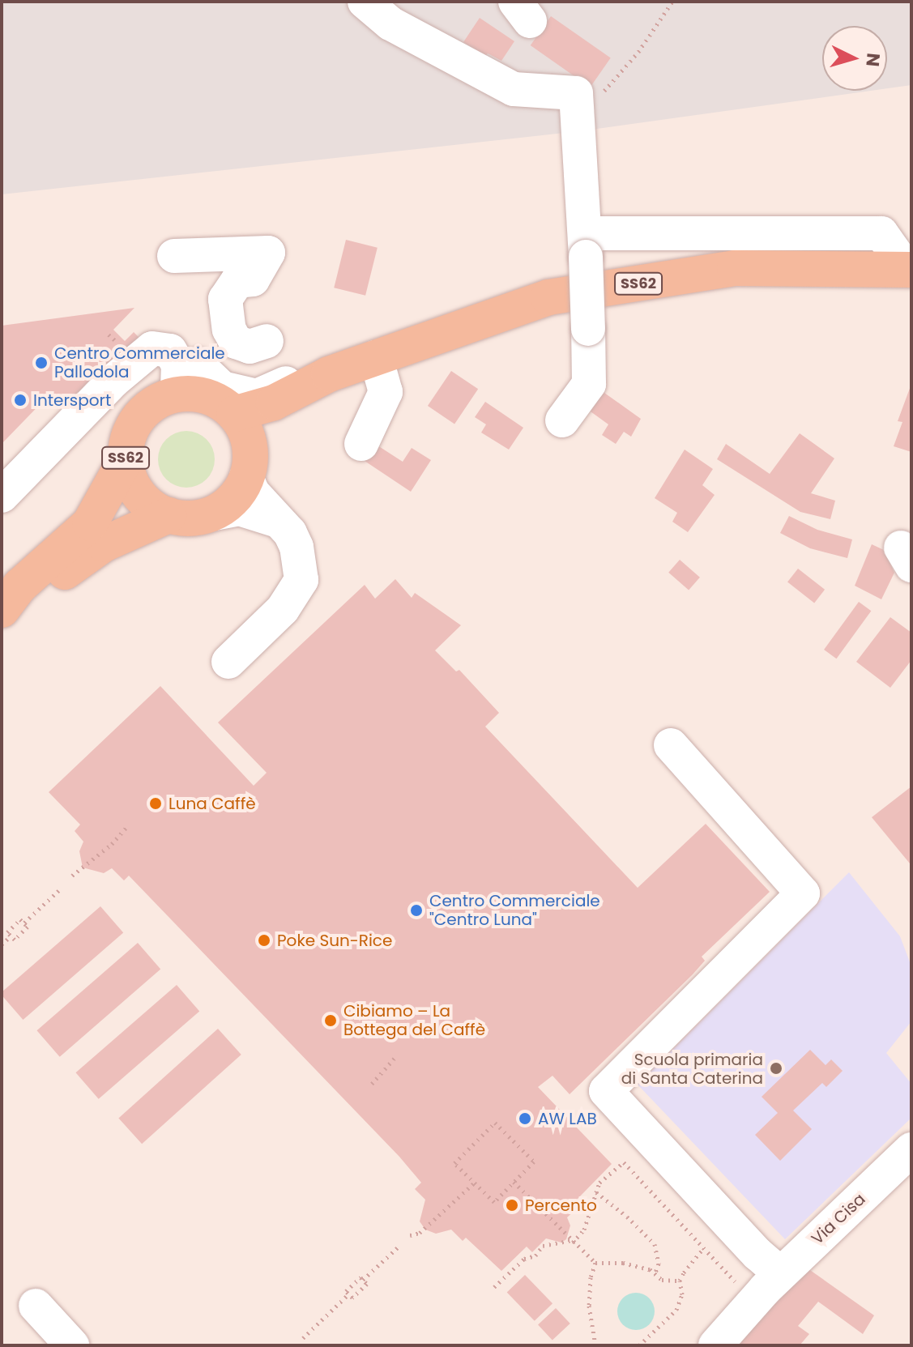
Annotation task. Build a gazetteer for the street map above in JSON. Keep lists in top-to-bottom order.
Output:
{
  "streets": {
    "main road": ["SS62"],
    "street": ["Via Cisa"]
  },
  "places": [
    "Centro Commerciale Pallodola",
    "Intersport",
    "Luna Caffè",
    "Centro Commerciale \"Centro Luna\"",
    "Poke Sun-Rice",
    "Cibiamo – La Bottega del Caffè",
    "Scuola primaria di Santa Caterina",
    "AW LAB",
    "Percento"
  ],
  "north": "right"
}
